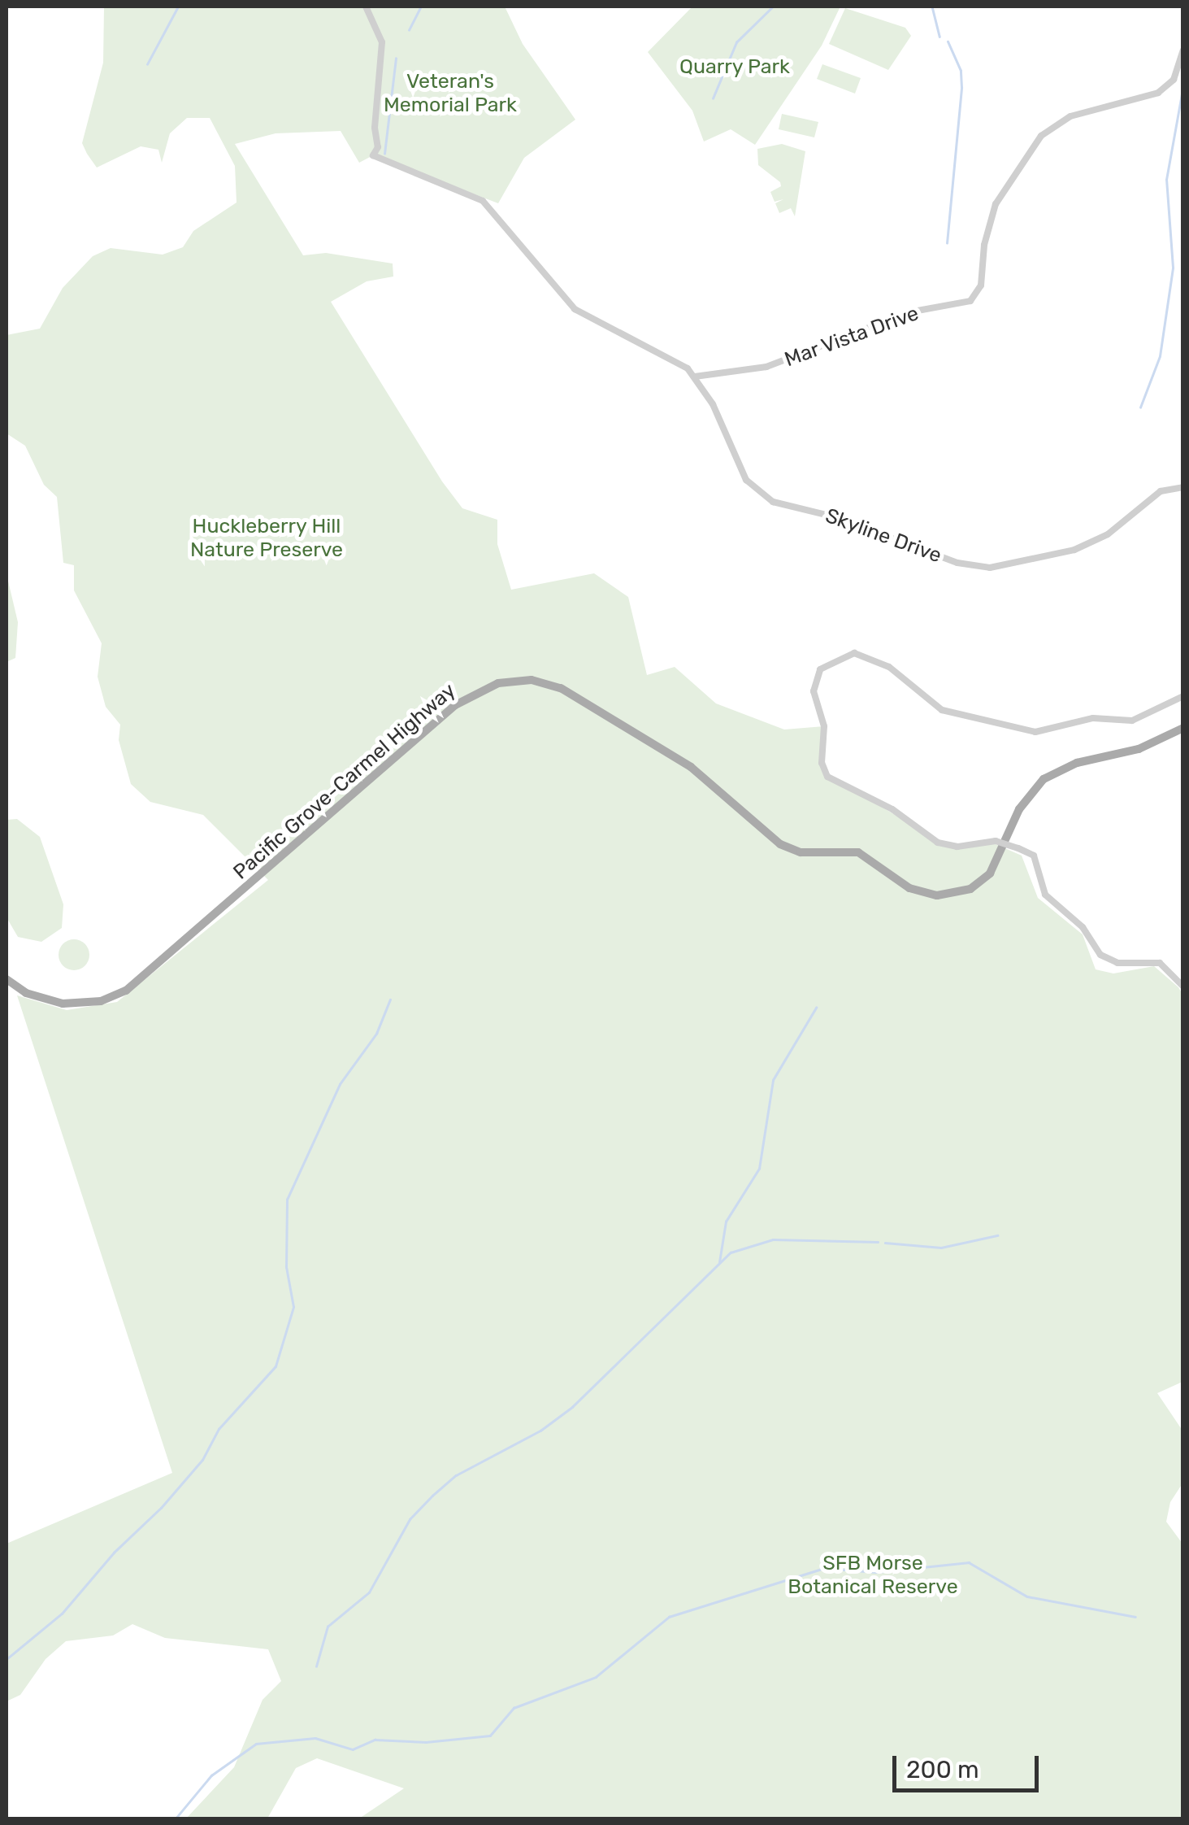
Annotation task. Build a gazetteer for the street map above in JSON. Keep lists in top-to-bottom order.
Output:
{
  "streets": {
    "main road": ["Pacific Grove-Carmel Highway"],
    "street": ["Mar Vista Drive", "Skyline Drive"]
  },
  "crossings": [
    ["Mar Vista Drive", "Skyline Drive"]
  ],
  "parks": [
    "Quarry Park",
    "Veteran's Memorial Park",
    "Huckleberry Hill Nature Preserve",
    "SFB Morse Botanical Reserve"
  ],
  "scale_bar": "200 m"
}
